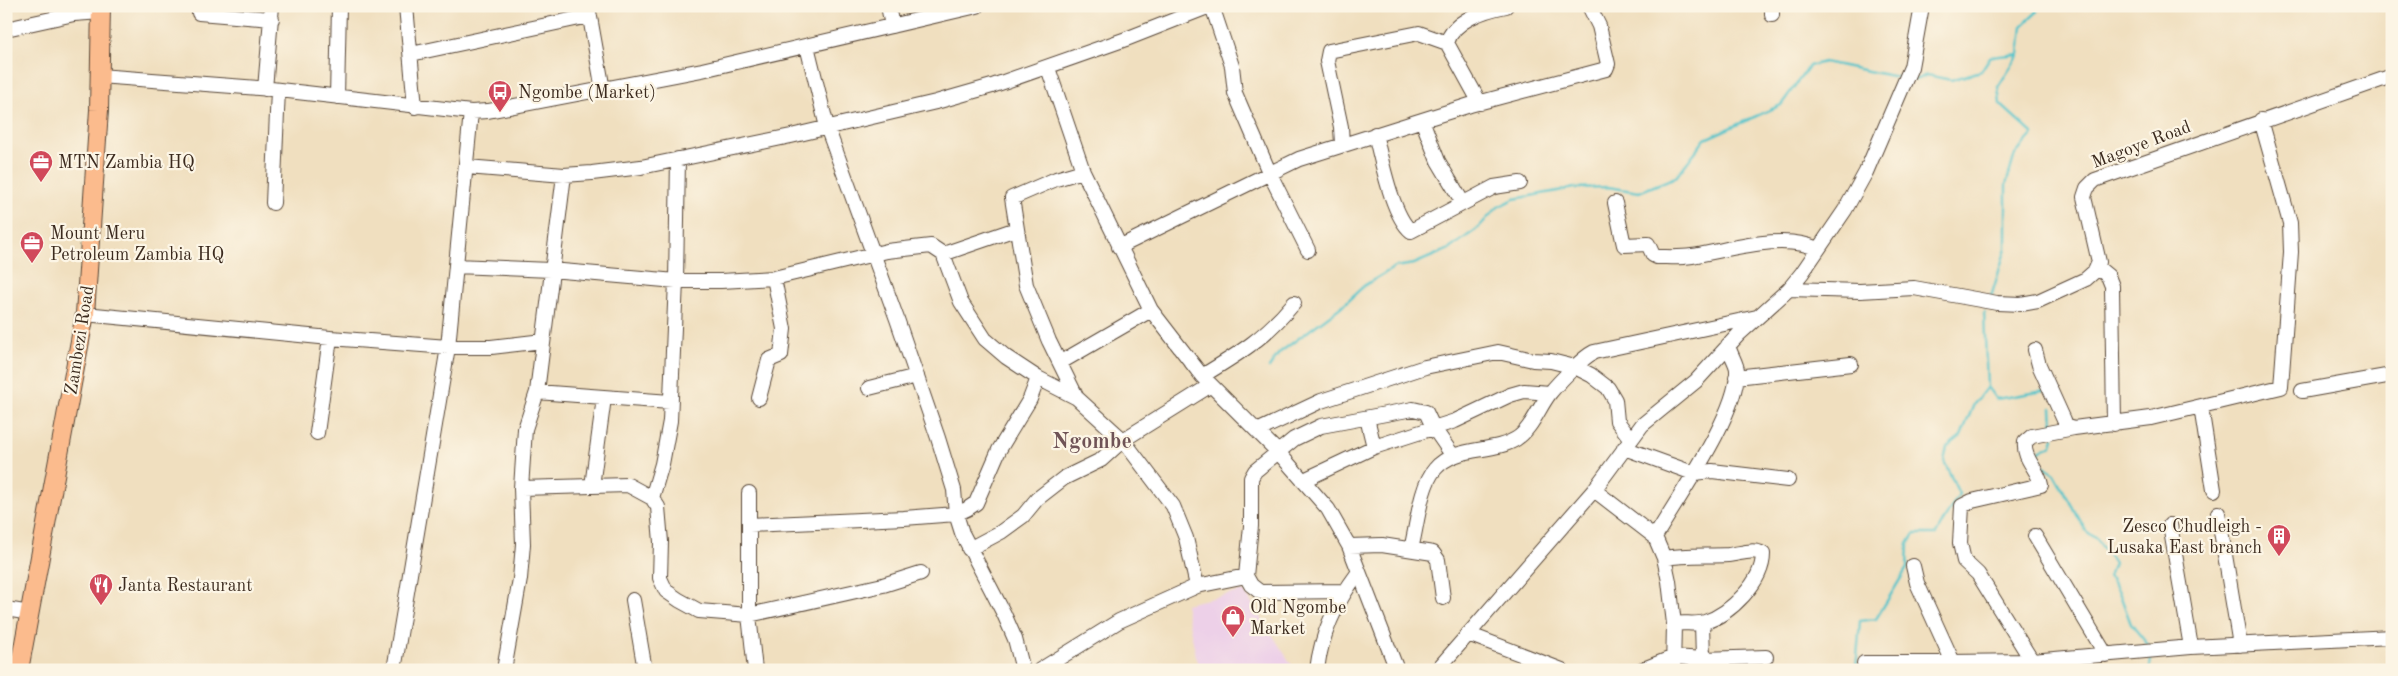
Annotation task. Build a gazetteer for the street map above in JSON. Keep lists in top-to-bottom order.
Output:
{
  "streets": {
    "main road": ["Zambezi Road"],
    "street": ["Magoye Road"]
  },
  "districts": ["Ngombe"],
  "places": {
    "bus stop": ["Ngombe (Market)"],
    "office": ["MTN Zambia HQ", "Mount Meru Petroleum Zambia HQ"],
    "building": ["Zesco Chudleigh - Lusaka East branch"],
    "restaurant": ["Janta Restaurant"],
    "shop": ["Old Ngombe Market"]
  }
}
